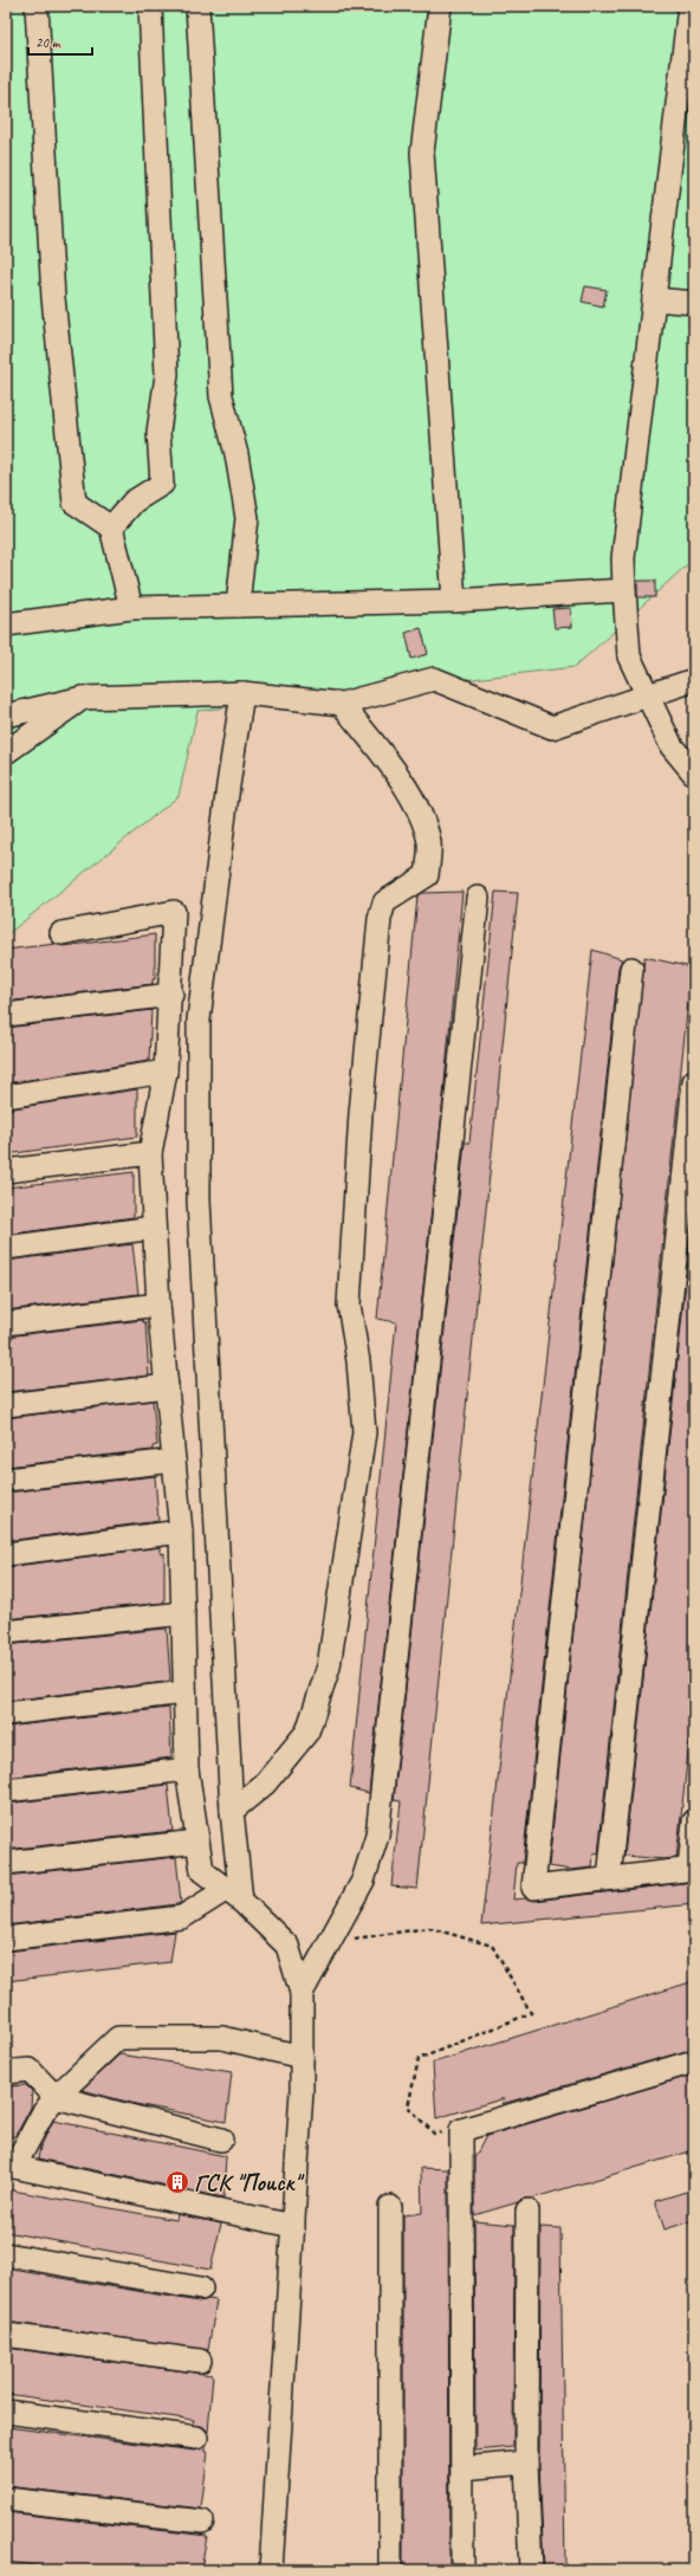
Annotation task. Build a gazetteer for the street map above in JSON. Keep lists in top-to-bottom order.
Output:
{
  "places": {
    "building": ["ГСК \"Поиск\""]
  },
  "scale_bar": "20 m"
}
